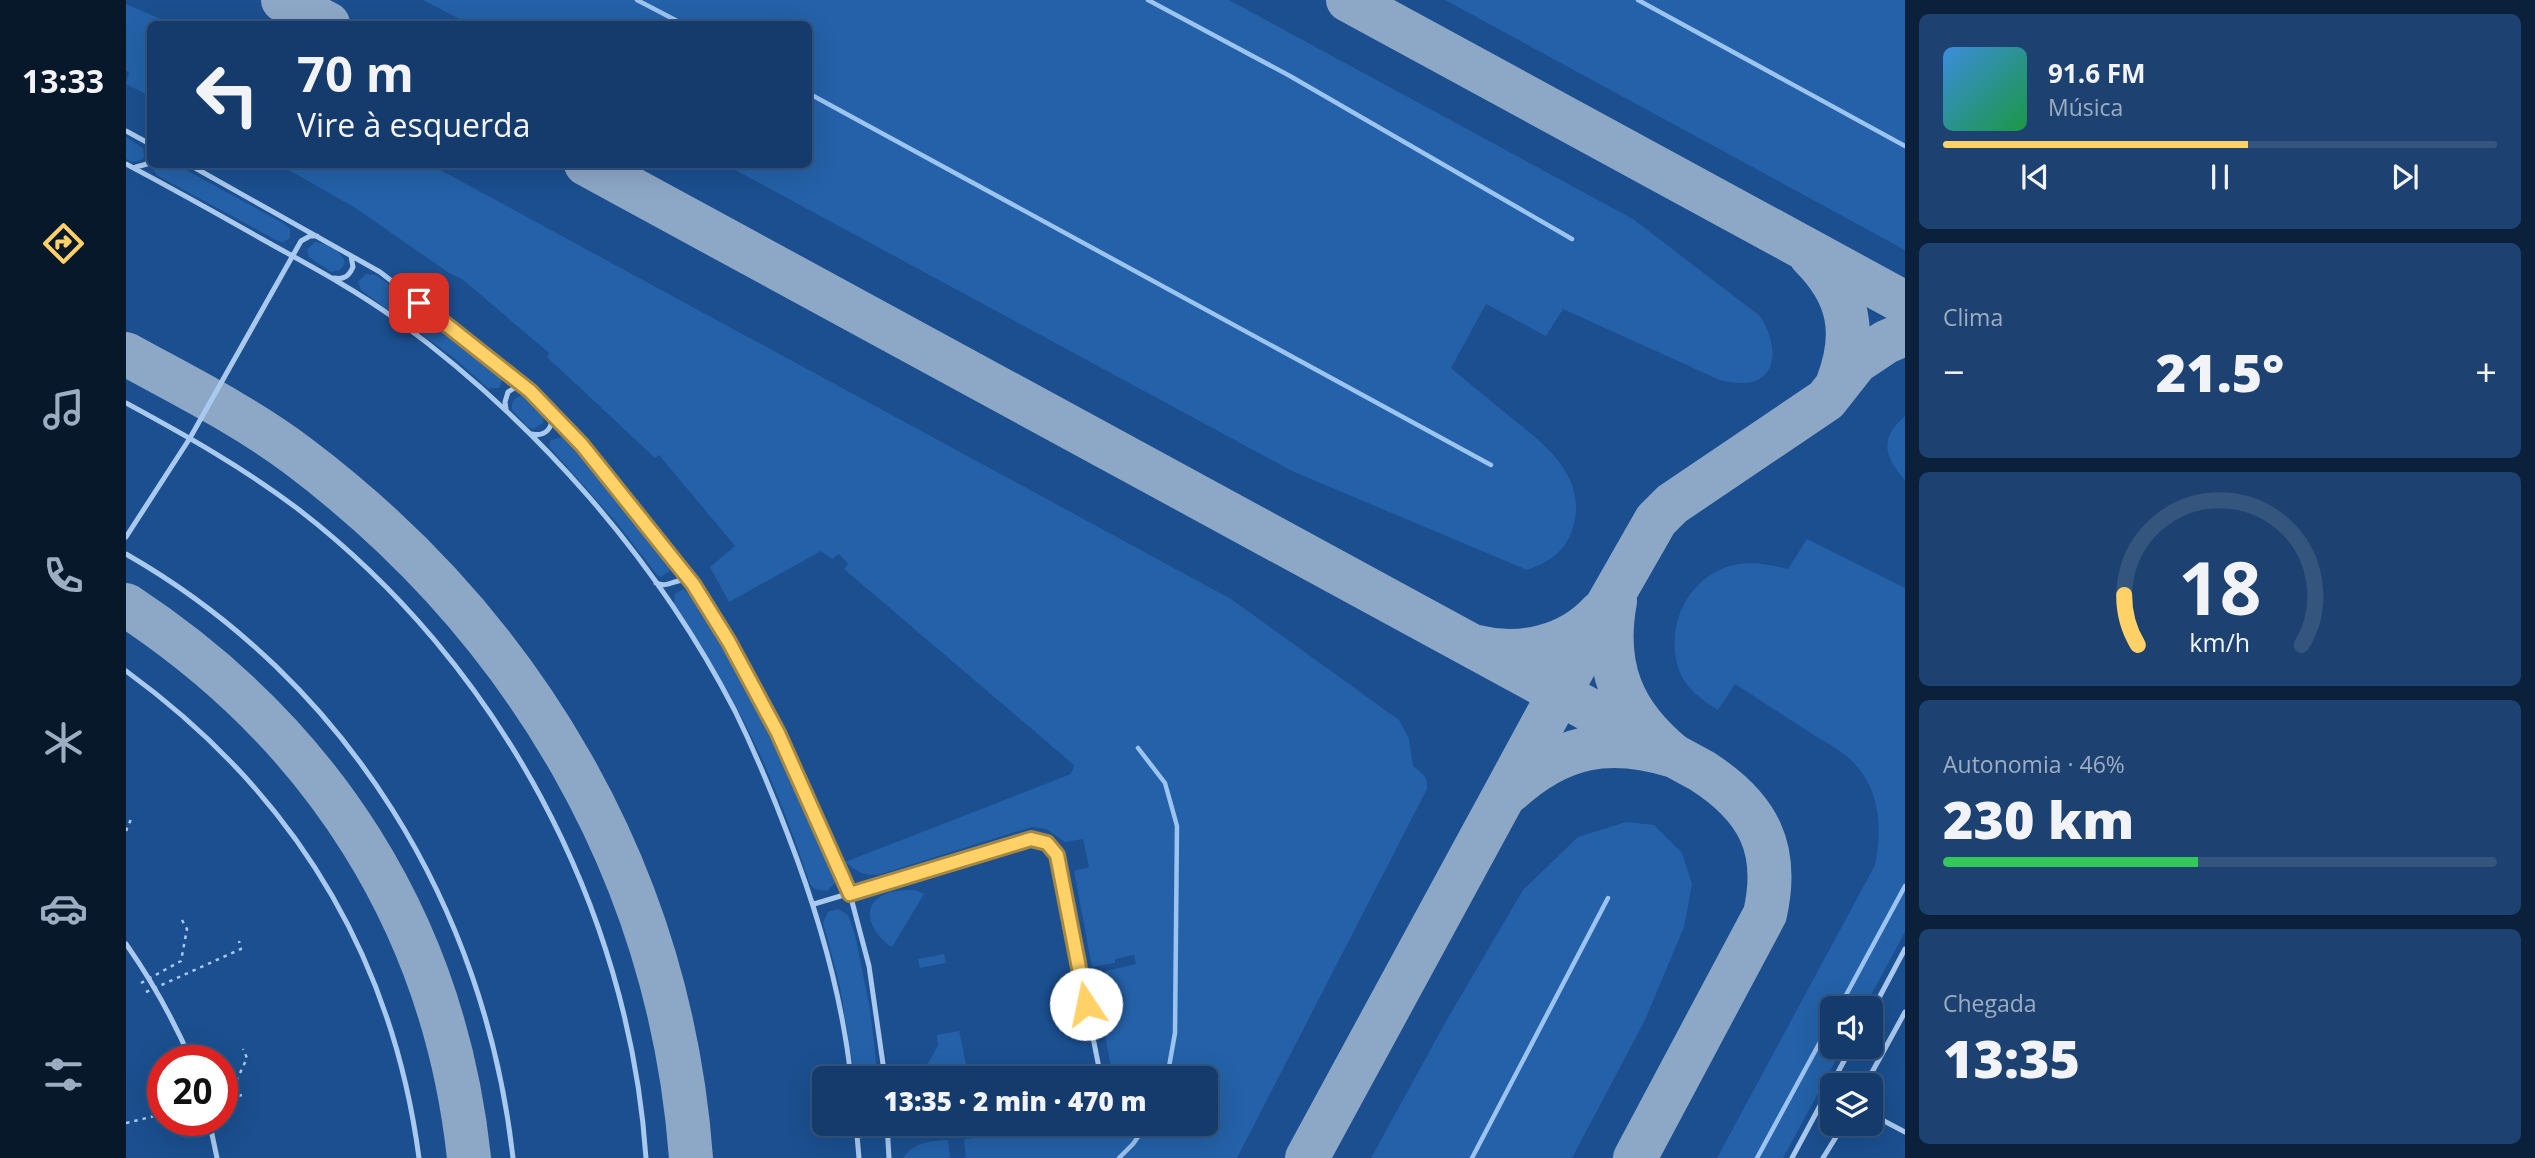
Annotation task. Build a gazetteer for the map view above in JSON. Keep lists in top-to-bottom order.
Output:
{
  "page": {
    "tabs": "13:33",
    "turn": ["70 m", "Vire à esquerda"],
    "song": ["91.6 FM", "Música"],
    "tile": [
      "Clima",
      ["Autonomia · 46%", "230 km"],
      ["Chegada", "13:35"]
    ],
    "heat": ["−", "21.5°", "+"],
    "limit": "20",
    "trip": "13:35 · 2 min · 470 m",
    "gauge": ["18", "km/h"]
  }
}
